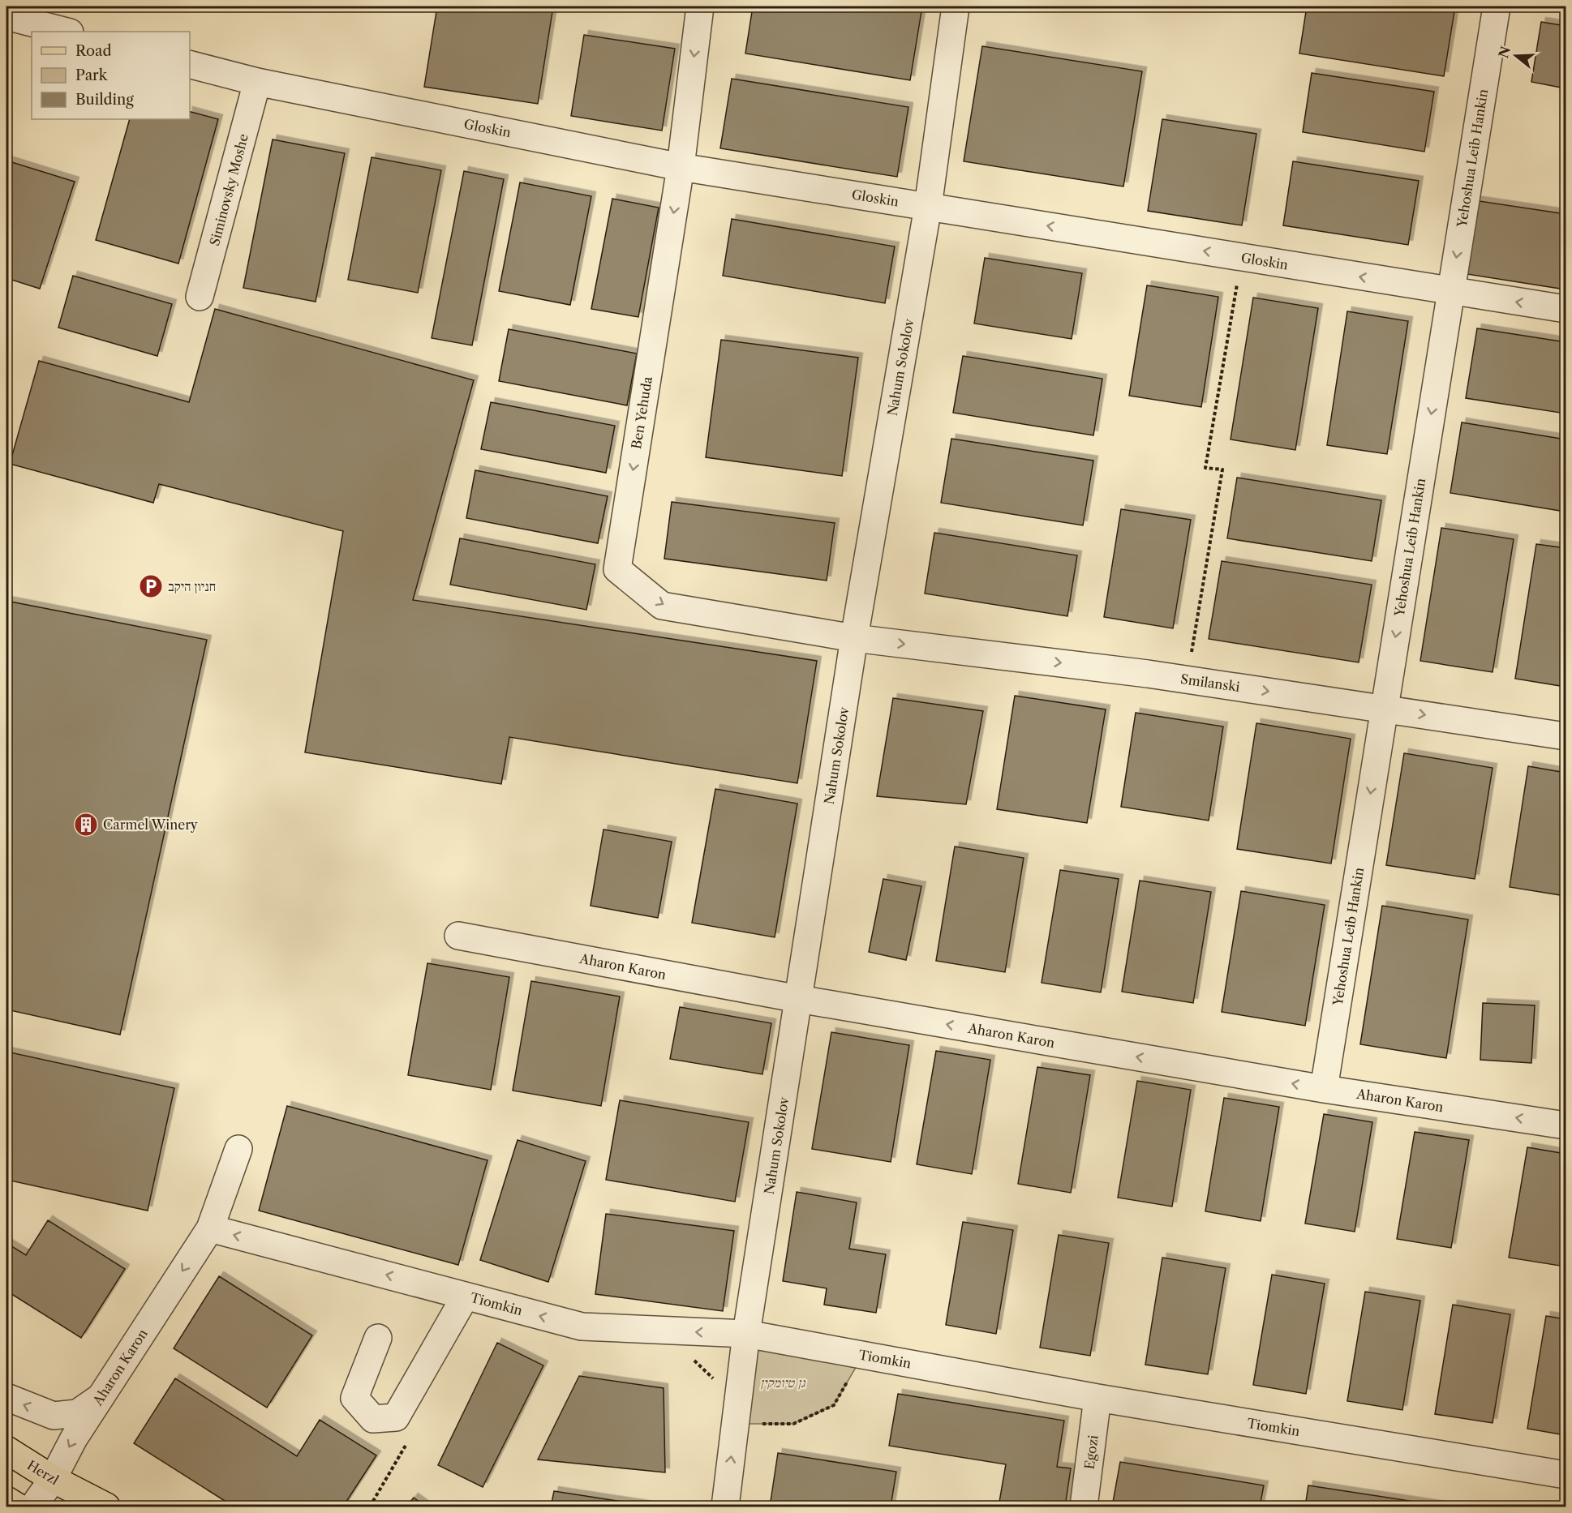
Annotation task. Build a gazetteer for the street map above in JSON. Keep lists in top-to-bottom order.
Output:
{
  "streets": {
    "main road": ["Herzl"],
    "street": [
      "Gloskin",
      "Yehoshua Leib Hankin",
      "Siminovsky Moshe",
      "Nahum Sokolov",
      "Ben Yehuda",
      "Smilanski",
      "Aharon Karon",
      "Tiomkin",
      "Egozi"
    ]
  },
  "crossings": [
    ["Gloskin", "Yehoshua Leib Hankin"],
    ["Gloskin", "Siminovsky Moshe"],
    ["Gloskin", "Nahum Sokolov"],
    ["Gloskin", "Ben Yehuda"],
    ["Yehoshua Leib Hankin", "Smilanski"],
    ["Yehoshua Leib Hankin", "Aharon Karon"],
    ["Nahum Sokolov", "Ben Yehuda"],
    ["Nahum Sokolov", "Smilanski"],
    ["Nahum Sokolov", "Aharon Karon"],
    ["Nahum Sokolov", "Tiomkin"],
    ["Ben Yehuda", "Smilanski"],
    ["Aharon Karon", "Tiomkin"],
    ["Aharon Karon", "Herzl"],
    ["Tiomkin", "Egozi"]
  ],
  "one_way": [
    "Gloskin",
    "Yehoshua Leib Hankin",
    "Smilanski",
    "Aharon Karon",
    "Tiomkin"
  ],
  "parks": ["גן טיומקין"],
  "places": {
    "parking": ["חניון היקב"],
    "building": ["Carmel Winery"]
  },
  "legend": ["Road", "Park", "Building"],
  "north": "left"
}
